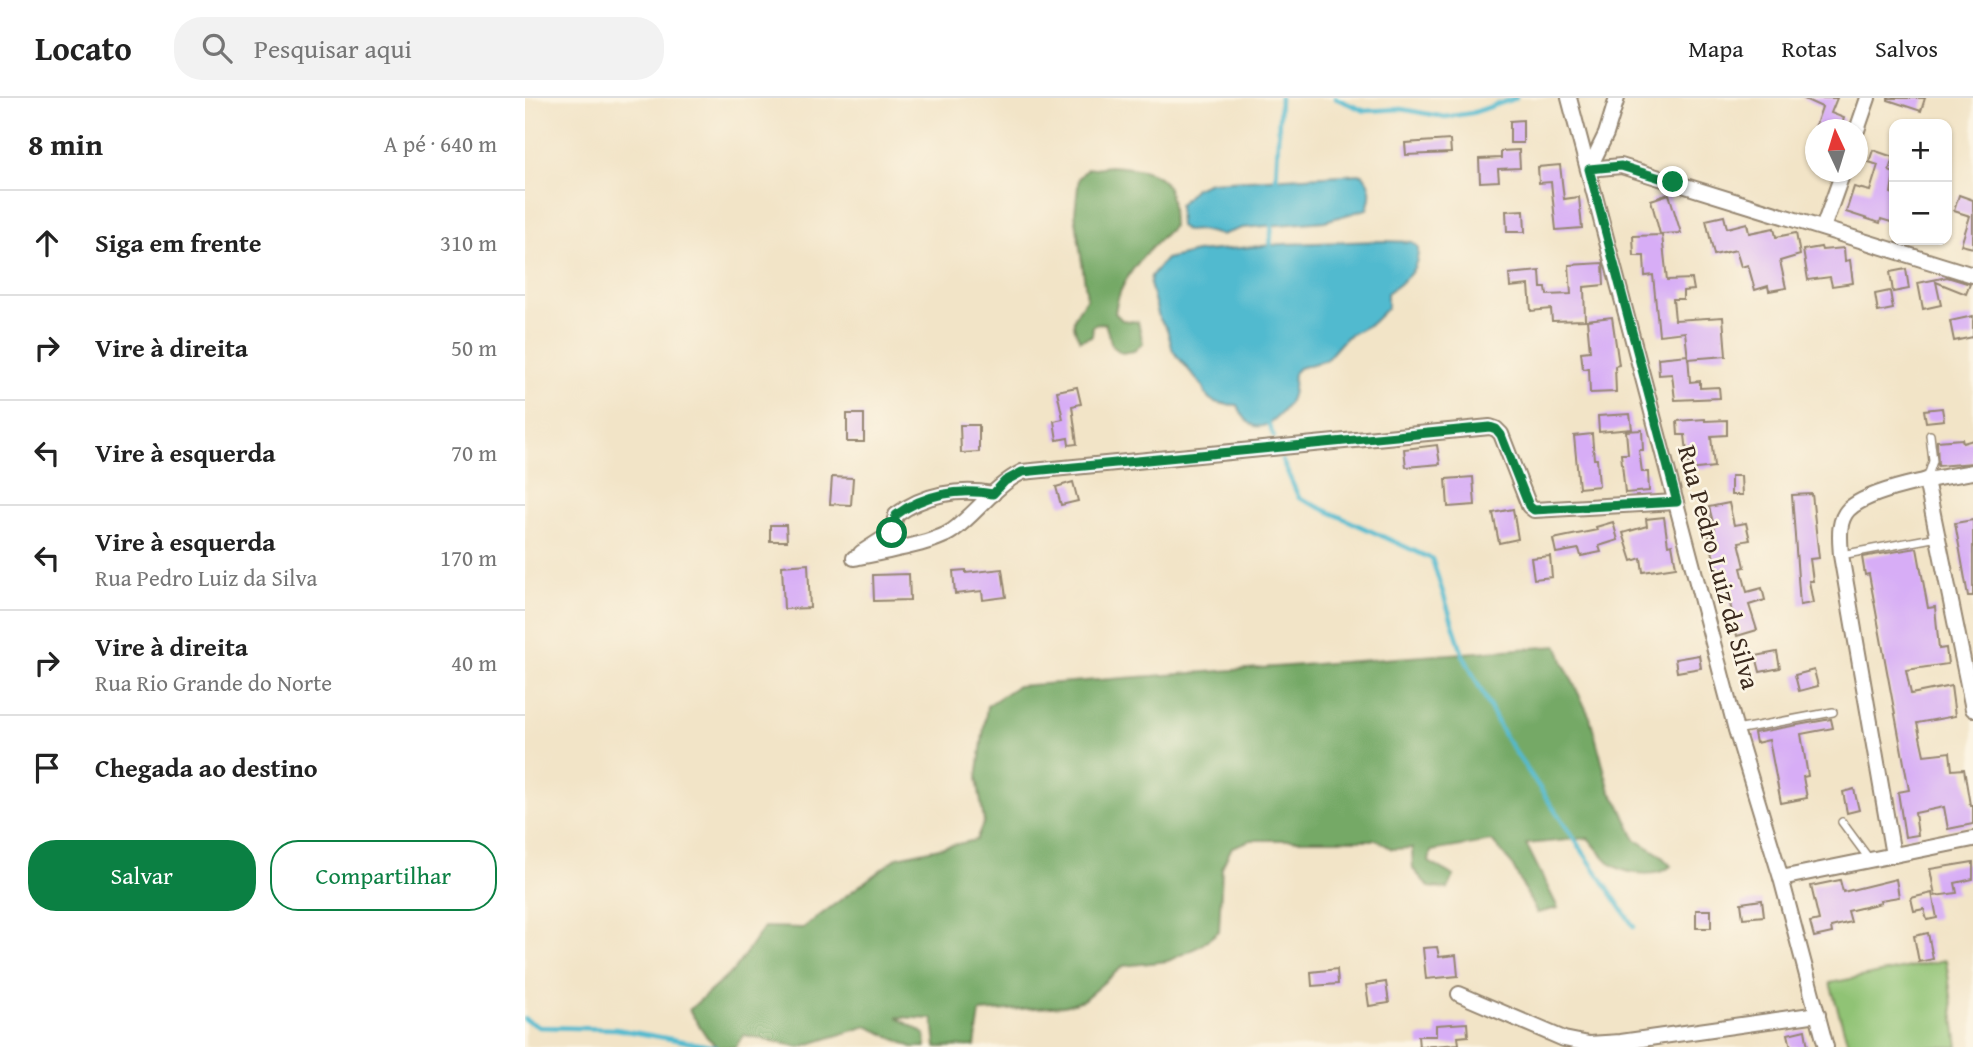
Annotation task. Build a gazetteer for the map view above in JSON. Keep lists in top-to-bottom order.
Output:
{
  "streets": {
    "street": ["Rua Pedro Luiz da Silva"]
  },
  "north": "top",
  "page": {
    "header": "Locato",
    "search": "Pesquisar aqui",
    "nav": ["Mapa", "Rotas", "Salvos"],
    "heading": ["8 min", "A pé · 640 m"],
    "map_buttons": ["+", "−"],
    "list": [
      ["Siga em frente", "310 m"],
      ["Vire à direita", "50 m"],
      ["Vire à esquerda", "70 m"],
      ["Vire à esquerda", "Rua Pedro Luiz da Silva", "170 m"],
      ["Vire à direita", "Rua Rio Grande do Norte", "40 m"],
      "Chegada ao destino"
    ],
    "buttons": ["Salvar", "Compartilhar"]
  }
}
